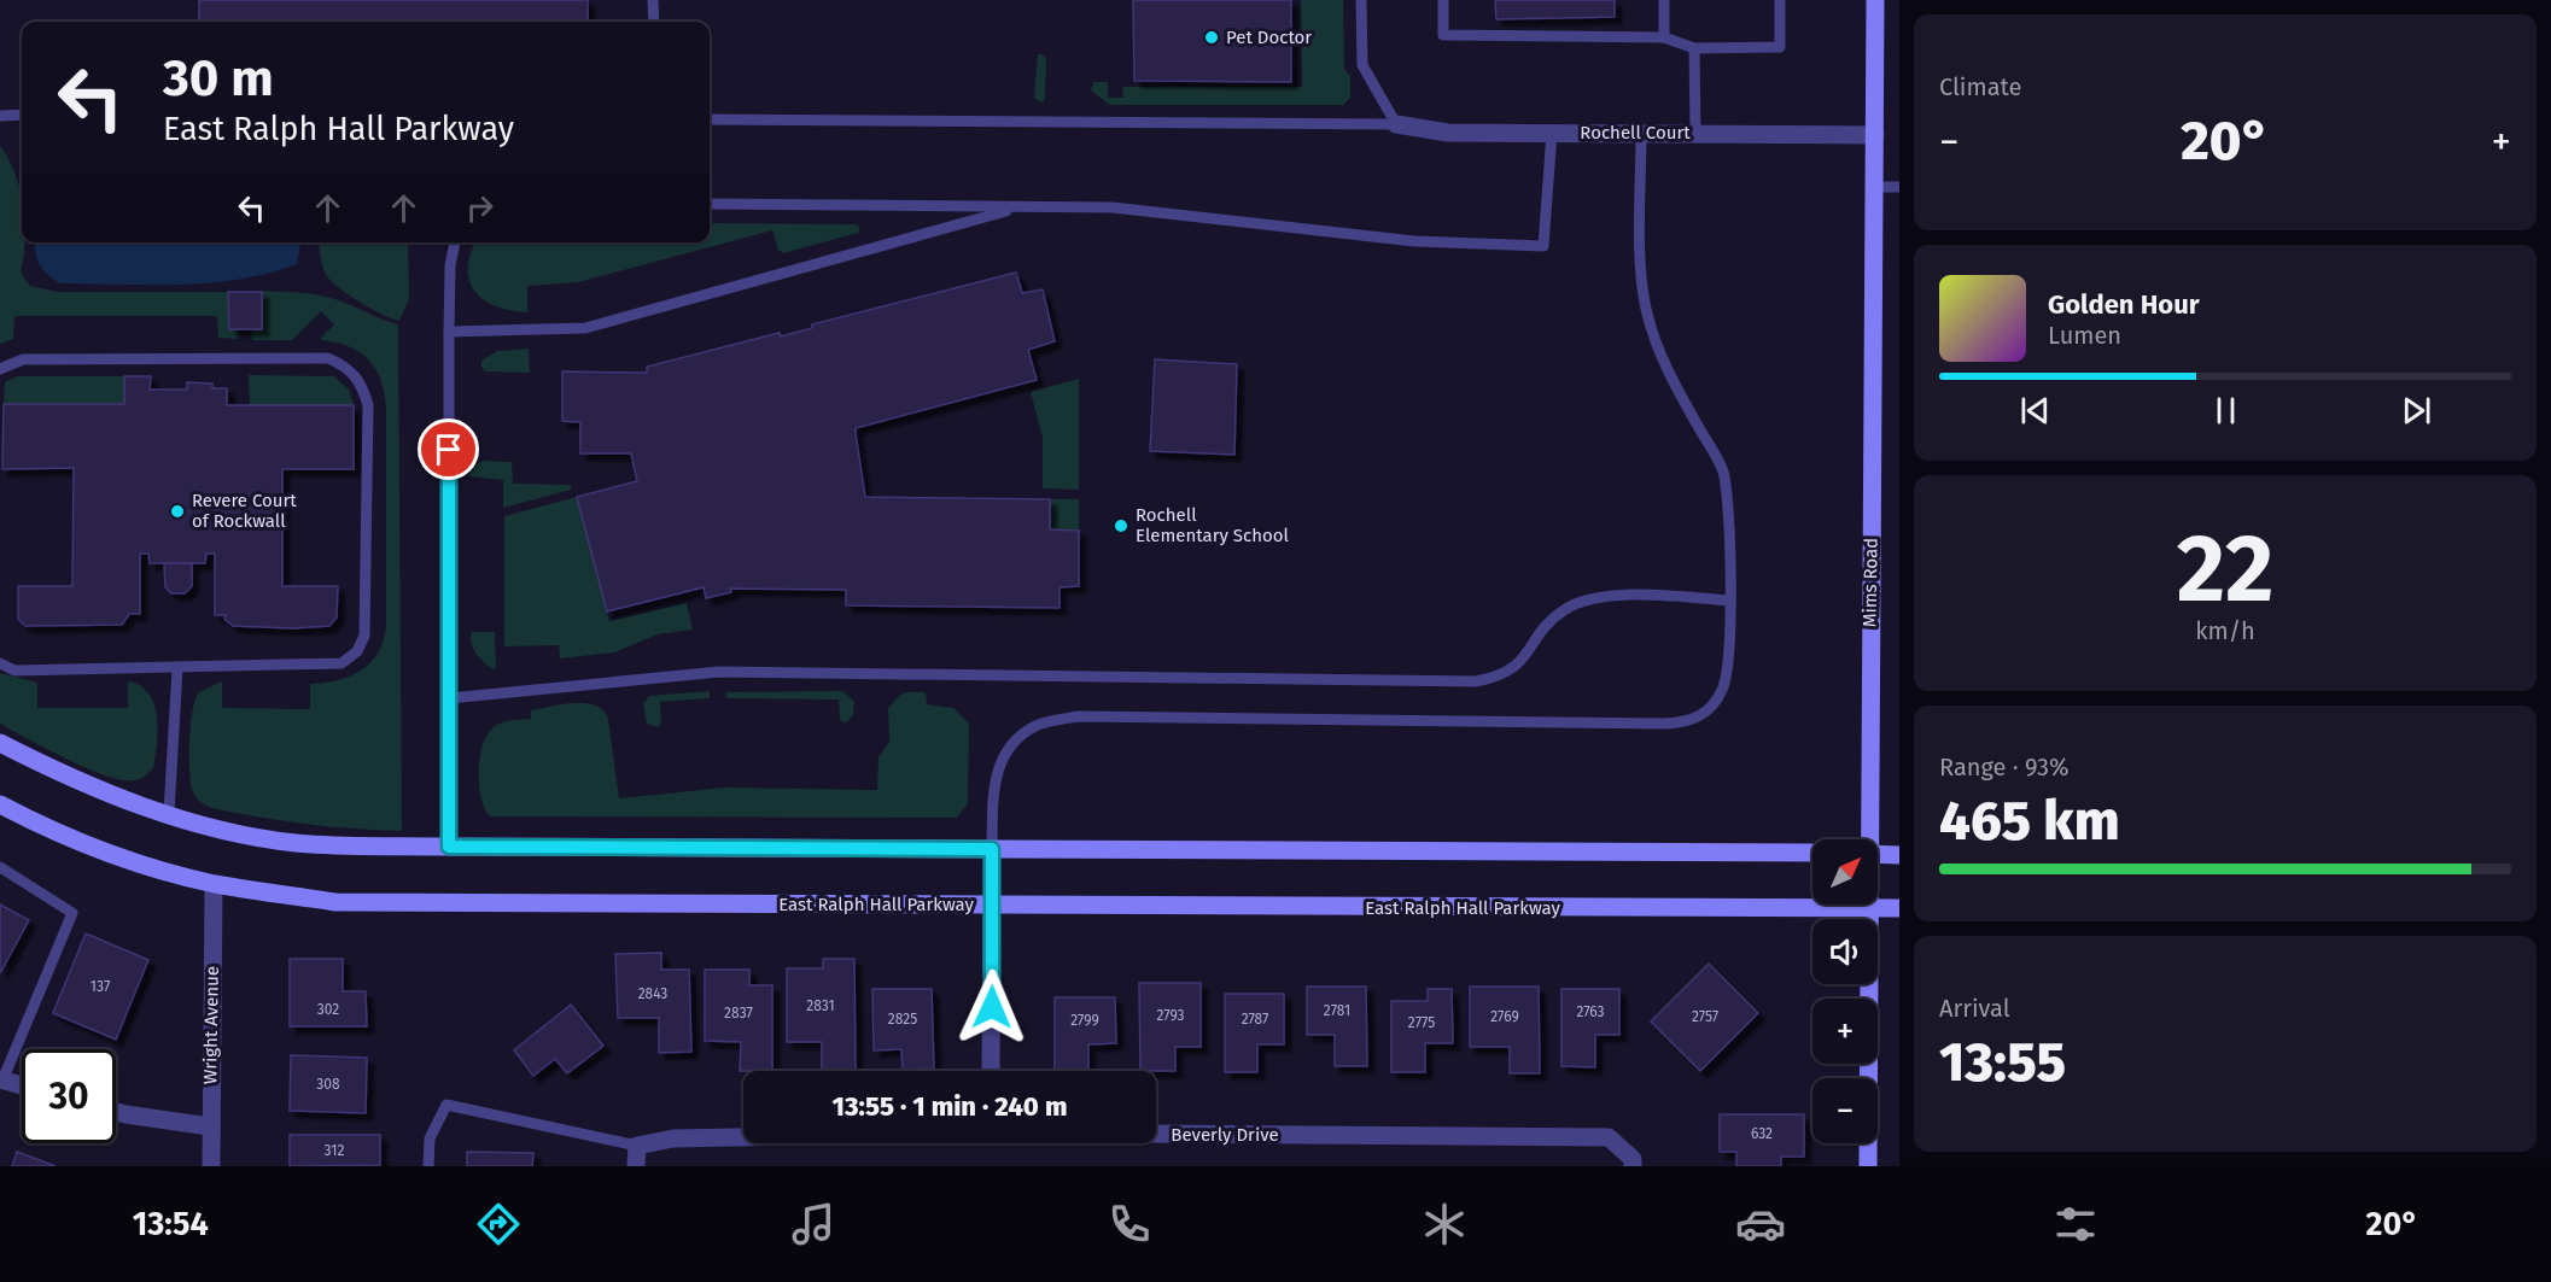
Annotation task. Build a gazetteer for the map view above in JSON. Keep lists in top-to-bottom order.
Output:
{
  "streets": {
    "main road": ["Mims Road", "East Ralph Hall Parkway"],
    "street": ["Rochell Court", "Wright Avenue", "Beverly Drive"]
  },
  "crossings": [
    ["Rochell Court", "Mims Road"],
    ["Mims Road", "East Ralph Hall Parkway"],
    ["East Ralph Hall Parkway", "Wright Avenue"]
  ],
  "places": ["Pet Doctor", "Revere Court of Rockwall", "Rochell Elementary School"],
  "house_numbers": [
    "137",
    "2843",
    "2831",
    "302",
    "2781",
    "2763",
    "2837",
    "2793",
    "2769",
    "2757",
    "2825",
    "2787",
    "2799",
    "2775",
    "308",
    "632",
    "312"
  ],
  "north": "top right",
  "page": {
    "tile": [
      "Climate",
      ["22", "km/h"],
      ["Range · 93%", "465 km"],
      ["Arrival", "13:55"]
    ],
    "turn": ["30 m", "East Ralph Hall Parkway"],
    "heat": ["−", "20°", "+"],
    "song": ["Golden Hour", "Lumen"],
    "map_buttons": ["+", "−"],
    "limit": "30",
    "trip": "13:55 · 1 min · 240 m",
    "tabs": ["13:54", "20°"]
  }
}
